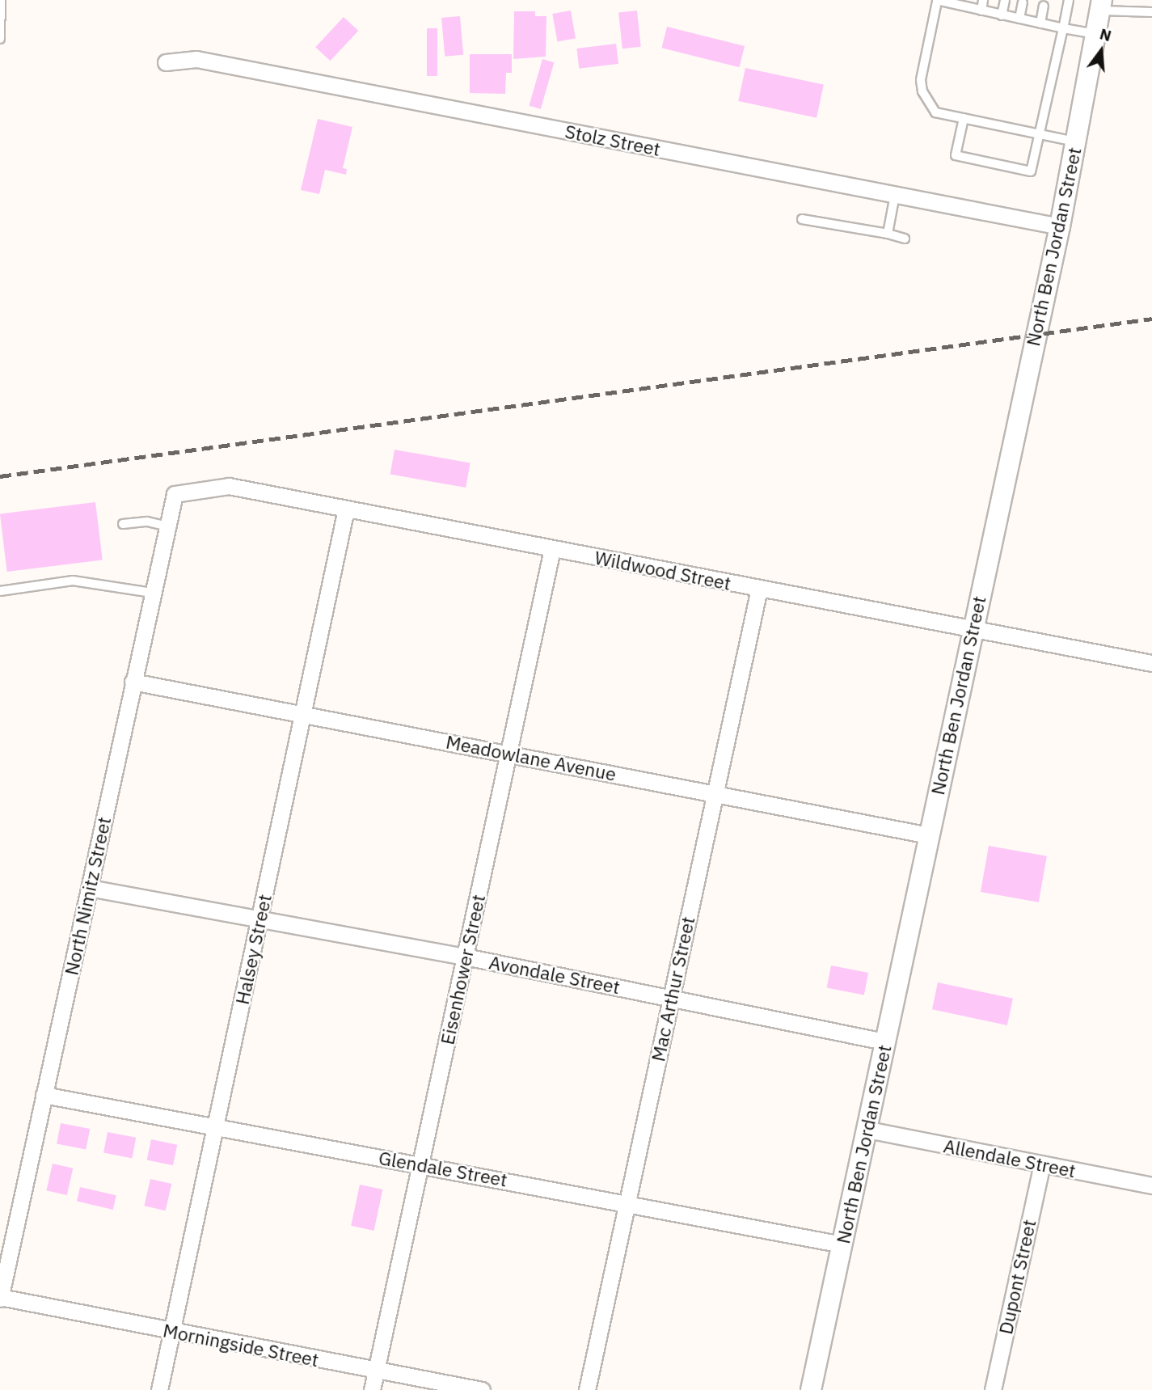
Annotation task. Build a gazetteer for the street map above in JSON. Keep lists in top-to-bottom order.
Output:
{
  "streets": {
    "street": [
      "Stolz Street",
      "North Ben Jordan Street",
      "Wildwood Street",
      "Meadowlane Avenue",
      "North Nimitz Street",
      "Halsey Street",
      "Eisenhower Street",
      "Avondale Street",
      "Mac Arthur Street",
      "Allendale Street",
      "Glendale Street",
      "Dupont Street",
      "Morningside Street"
    ]
  },
  "crossings": [
    ["Stolz Street", "North Ben Jordan Street"],
    ["North Ben Jordan Street", "Wildwood Street"],
    ["North Ben Jordan Street", "Meadowlane Avenue"],
    ["North Ben Jordan Street", "Avondale Street"],
    ["North Ben Jordan Street", "Allendale Street"],
    ["North Ben Jordan Street", "Glendale Street"],
    ["Wildwood Street", "North Nimitz Street"],
    ["Wildwood Street", "Halsey Street"],
    ["Wildwood Street", "Eisenhower Street"],
    ["Wildwood Street", "Mac Arthur Street"],
    ["Meadowlane Avenue", "North Nimitz Street"],
    ["Meadowlane Avenue", "Halsey Street"],
    ["Meadowlane Avenue", "Eisenhower Street"],
    ["Meadowlane Avenue", "Mac Arthur Street"],
    ["North Nimitz Street", "Avondale Street"],
    ["North Nimitz Street", "Glendale Street"],
    ["North Nimitz Street", "Morningside Street"],
    ["Halsey Street", "Avondale Street"],
    ["Halsey Street", "Glendale Street"],
    ["Halsey Street", "Morningside Street"],
    ["Eisenhower Street", "Avondale Street"],
    ["Eisenhower Street", "Glendale Street"],
    ["Eisenhower Street", "Morningside Street"],
    ["Avondale Street", "Mac Arthur Street"],
    ["Mac Arthur Street", "Glendale Street"],
    ["Allendale Street", "Dupont Street"]
  ],
  "north": "top"
}
